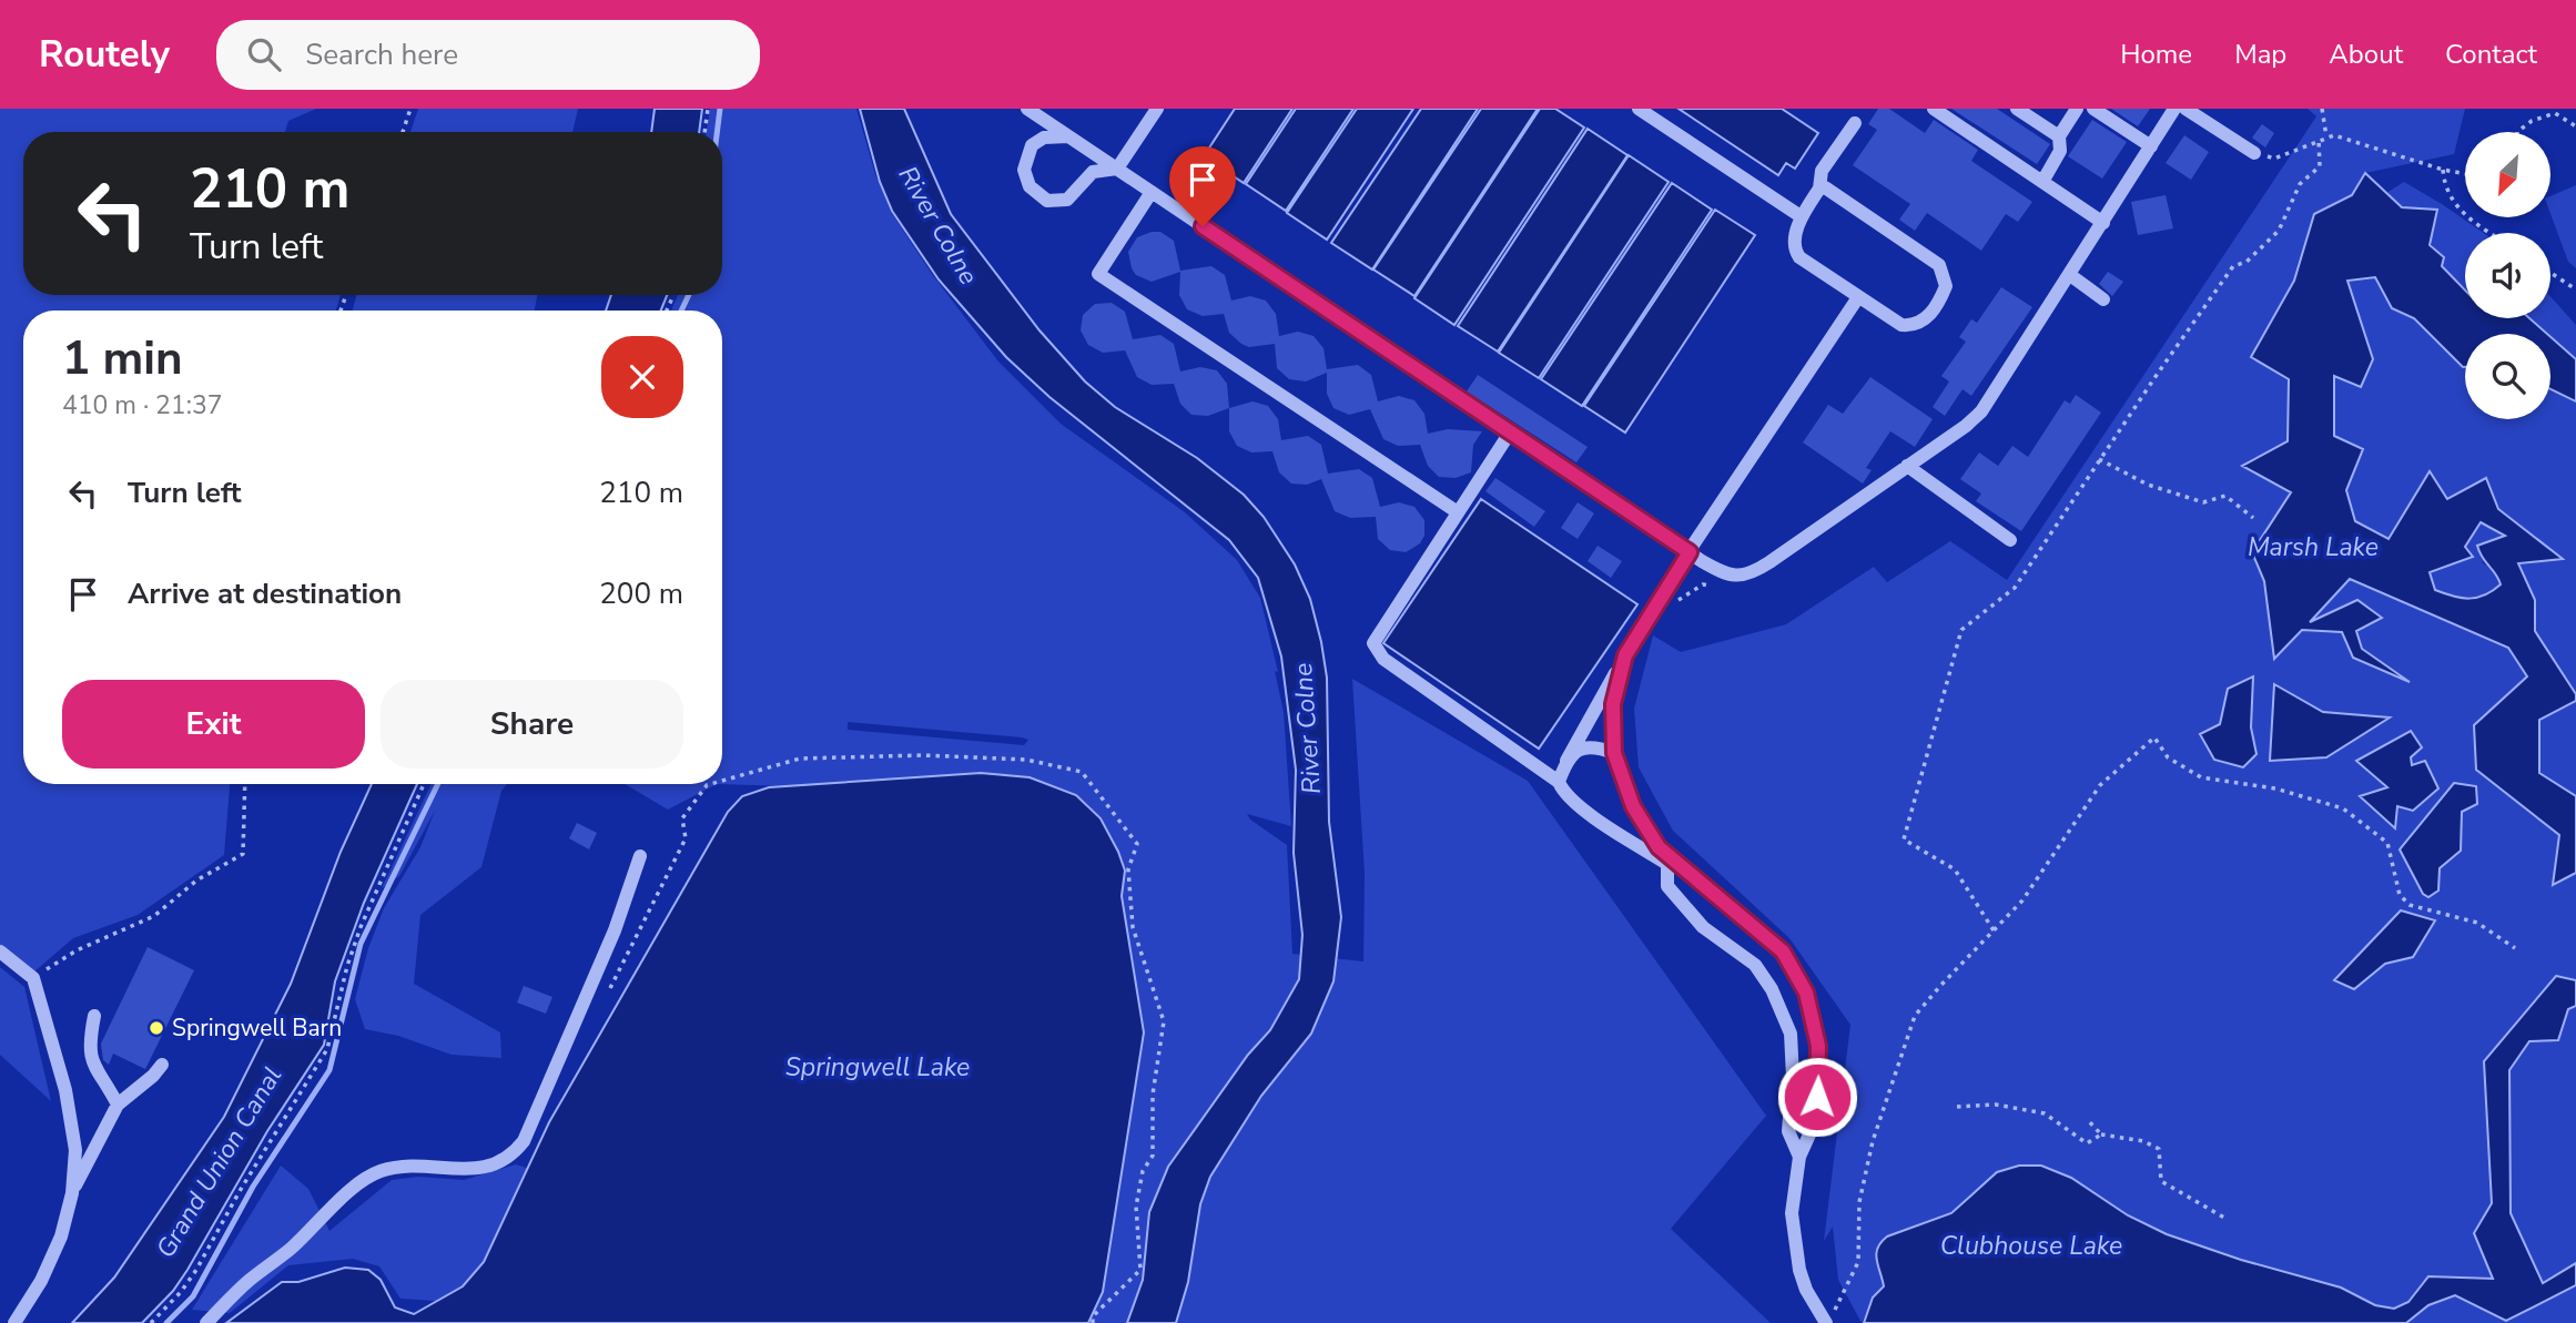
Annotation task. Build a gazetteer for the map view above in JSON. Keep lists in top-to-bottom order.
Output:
{
  "water": [
    "River Colne",
    "Marsh Lake",
    "Springwell Lake",
    "Grand Union Canal",
    "Clubhouse Lake"
  ],
  "places": ["Springwell Barn"],
  "north": "bottom left",
  "page": {
    "header": "Routely",
    "search": "Search here",
    "nav": [
      "Home",
      "Map",
      "About",
      "Contact"
    ],
    "turn": ["210 m", "Turn left"],
    "heading": ["1 min", "410 m · 21:37"],
    "list": [
      {
        "name": "Turn left",
        "value": "210 m"
      },
      {
        "name": "Arrive at destination",
        "value": "200 m"
      }
    ],
    "buttons": ["Exit", "Share"]
  }
}
